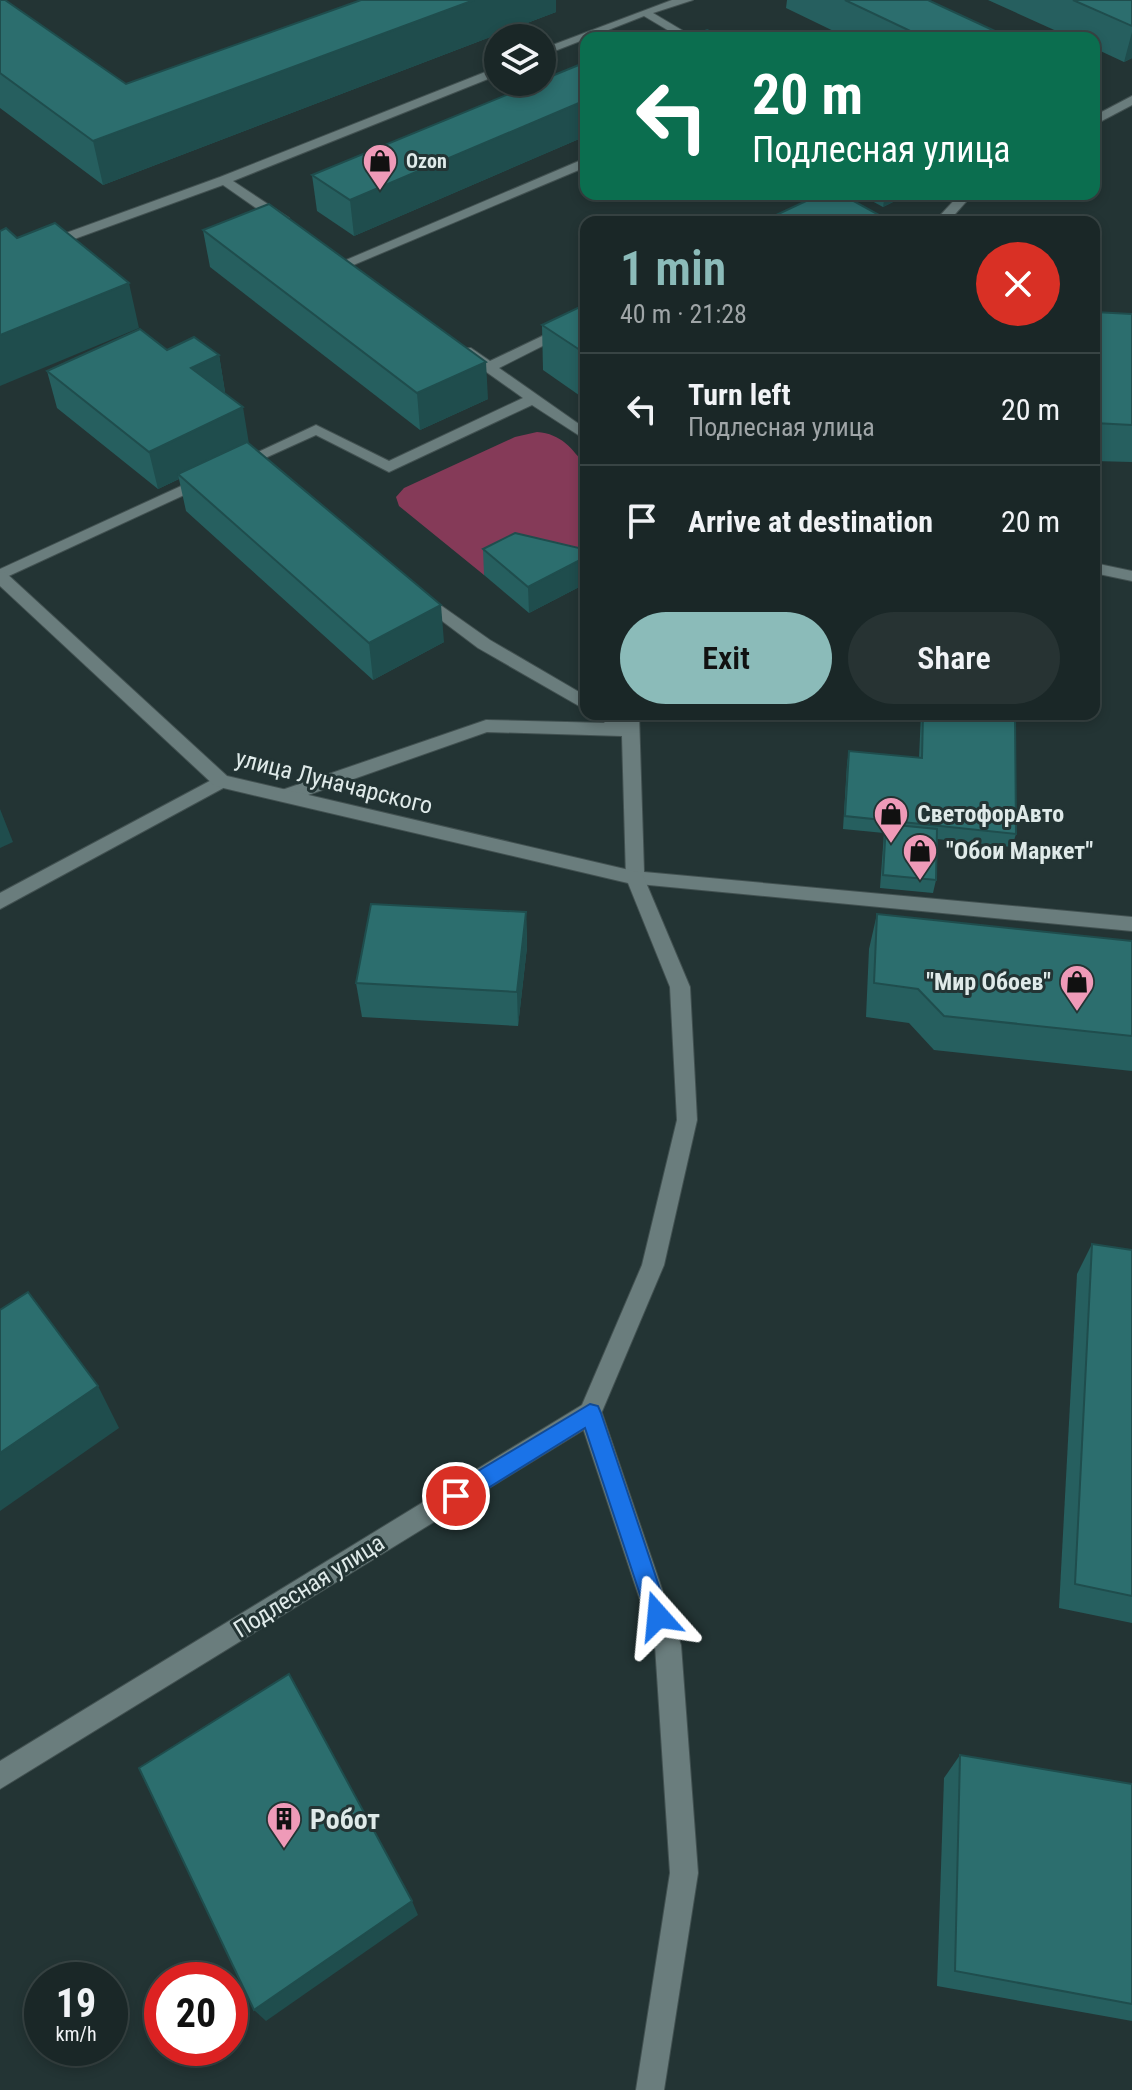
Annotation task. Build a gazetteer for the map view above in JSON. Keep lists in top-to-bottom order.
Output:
{
  "streets": {
    "street": ["улица Луначарского", "Подлесная улица"]
  },
  "places": {
    "shop": [
      "Ozon",
      "СветофорАвто",
      "\"Обои Маркет\"",
      "\"Мир Обоев\""
    ],
    "building": ["Робот"]
  },
  "page": {
    "turn": ["20 m", "Подлесная улица"],
    "heading": ["1 min", "40 m · 21:28"],
    "list": [
      {
        "name": "Turn left",
        "note": "Подлесная улица",
        "value": "20 m"
      },
      {
        "name": "Arrive at destination",
        "value": "20 m"
      }
    ],
    "buttons": ["Exit", "Share"],
    "speed": "19 km/h",
    "limit": "20"
  }
}
